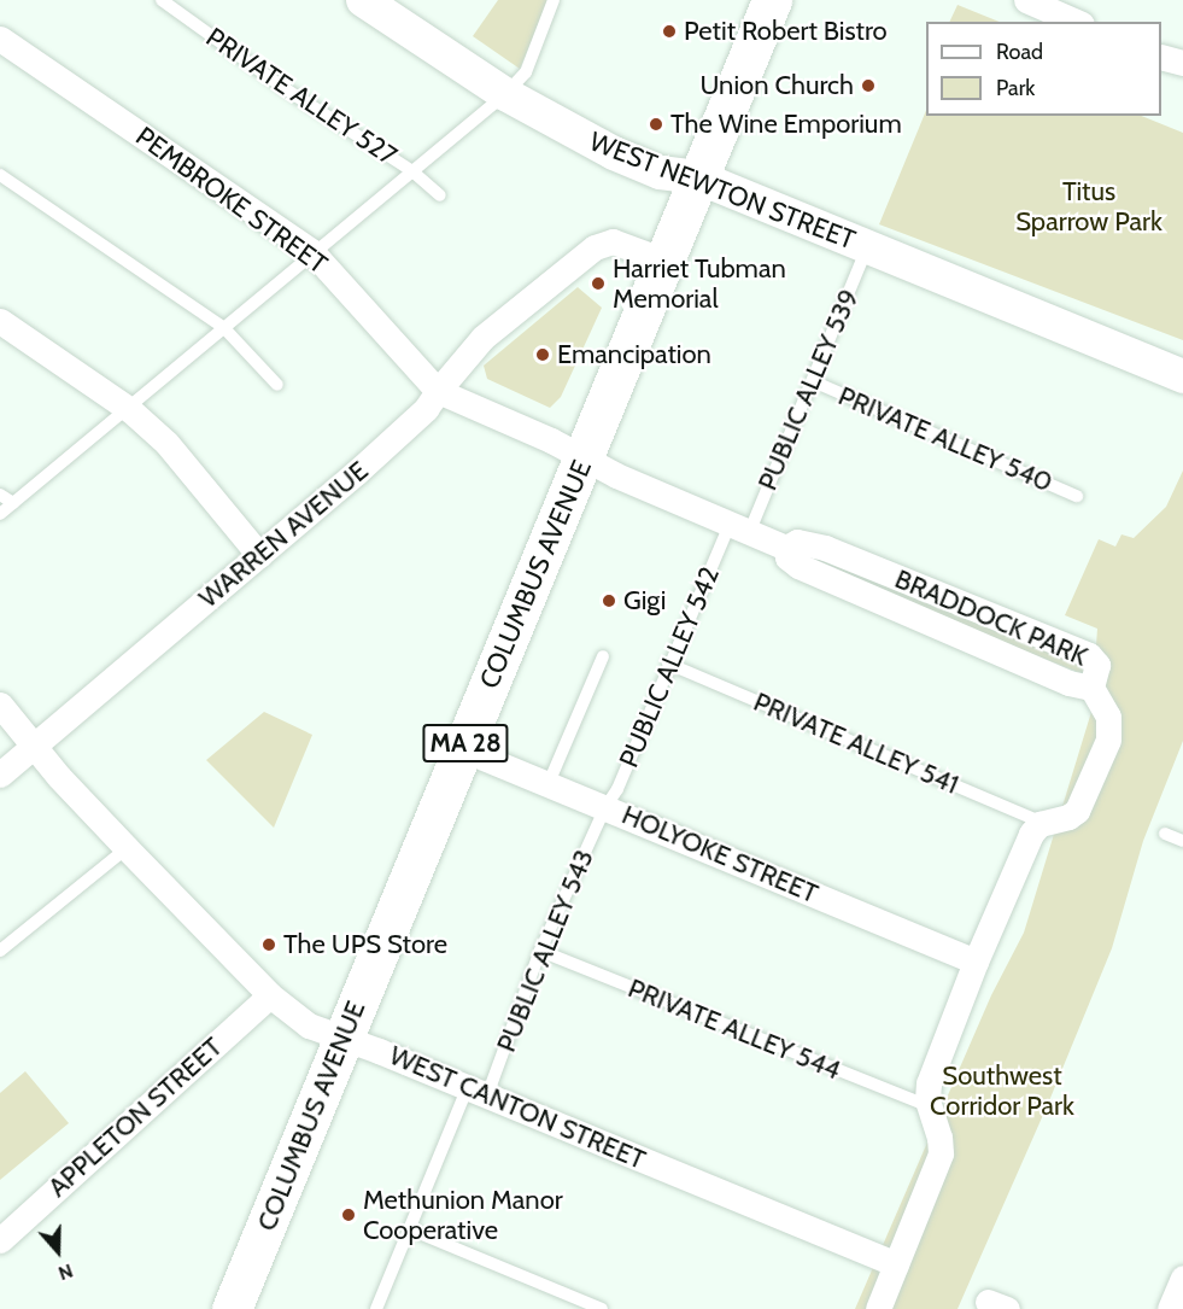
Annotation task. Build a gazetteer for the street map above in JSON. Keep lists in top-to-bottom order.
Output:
{
  "streets": {
    "main road": ["WEST NEWTON STREET", "COLUMBUS AVENUE", "MA 28"],
    "street": [
      "PEMBROKE STREET",
      "WARREN AVENUE",
      "BRADDOCK PARK",
      "HOLYOKE STREET",
      "WEST CANTON STREET",
      "APPLETON STREET"
    ],
    "lane": [
      "PRIVATE ALLEY 527",
      "PUBLIC ALLEY 539",
      "PRIVATE ALLEY 540",
      "PUBLIC ALLEY 542",
      "PRIVATE ALLEY 541",
      "PUBLIC ALLEY 543",
      "PRIVATE ALLEY 544"
    ]
  },
  "crossings": [
    ["WEST NEWTON STREET", "PUBLIC ALLEY 539"],
    ["WEST NEWTON STREET", "COLUMBUS AVENUE"],
    ["PEMBROKE STREET", "WARREN AVENUE"],
    ["PUBLIC ALLEY 539", "PRIVATE ALLEY 540"],
    ["PUBLIC ALLEY 539", "BRADDOCK PARK"],
    ["PUBLIC ALLEY 539", "PUBLIC ALLEY 542"],
    ["WARREN AVENUE", "COLUMBUS AVENUE"],
    ["WARREN AVENUE", "WEST CANTON STREET"],
    ["COLUMBUS AVENUE", "BRADDOCK PARK"],
    ["COLUMBUS AVENUE", "HOLYOKE STREET"],
    ["COLUMBUS AVENUE", "WEST CANTON STREET"],
    ["BRADDOCK PARK", "PUBLIC ALLEY 542"],
    ["BRADDOCK PARK", "PRIVATE ALLEY 541"],
    ["PUBLIC ALLEY 542", "PRIVATE ALLEY 541"],
    ["PUBLIC ALLEY 542", "HOLYOKE STREET"],
    ["PUBLIC ALLEY 542", "PUBLIC ALLEY 543"],
    ["HOLYOKE STREET", "PUBLIC ALLEY 543"],
    ["PUBLIC ALLEY 543", "PRIVATE ALLEY 544"],
    ["PUBLIC ALLEY 543", "WEST CANTON STREET"],
    ["WEST CANTON STREET", "APPLETON STREET"]
  ],
  "parks": ["Titus Sparrow Park", "Southwest Corridor Park"],
  "places": [
    "Petit Robert Bistro",
    "Union Church",
    "The Wine Emporium",
    "Harriet Tubman Memorial",
    "Emancipation",
    "Gigi",
    "The UPS Store",
    "Methunion Manor Cooperative"
  ],
  "legend": ["Road", "Park"],
  "north": "bottom"
}
